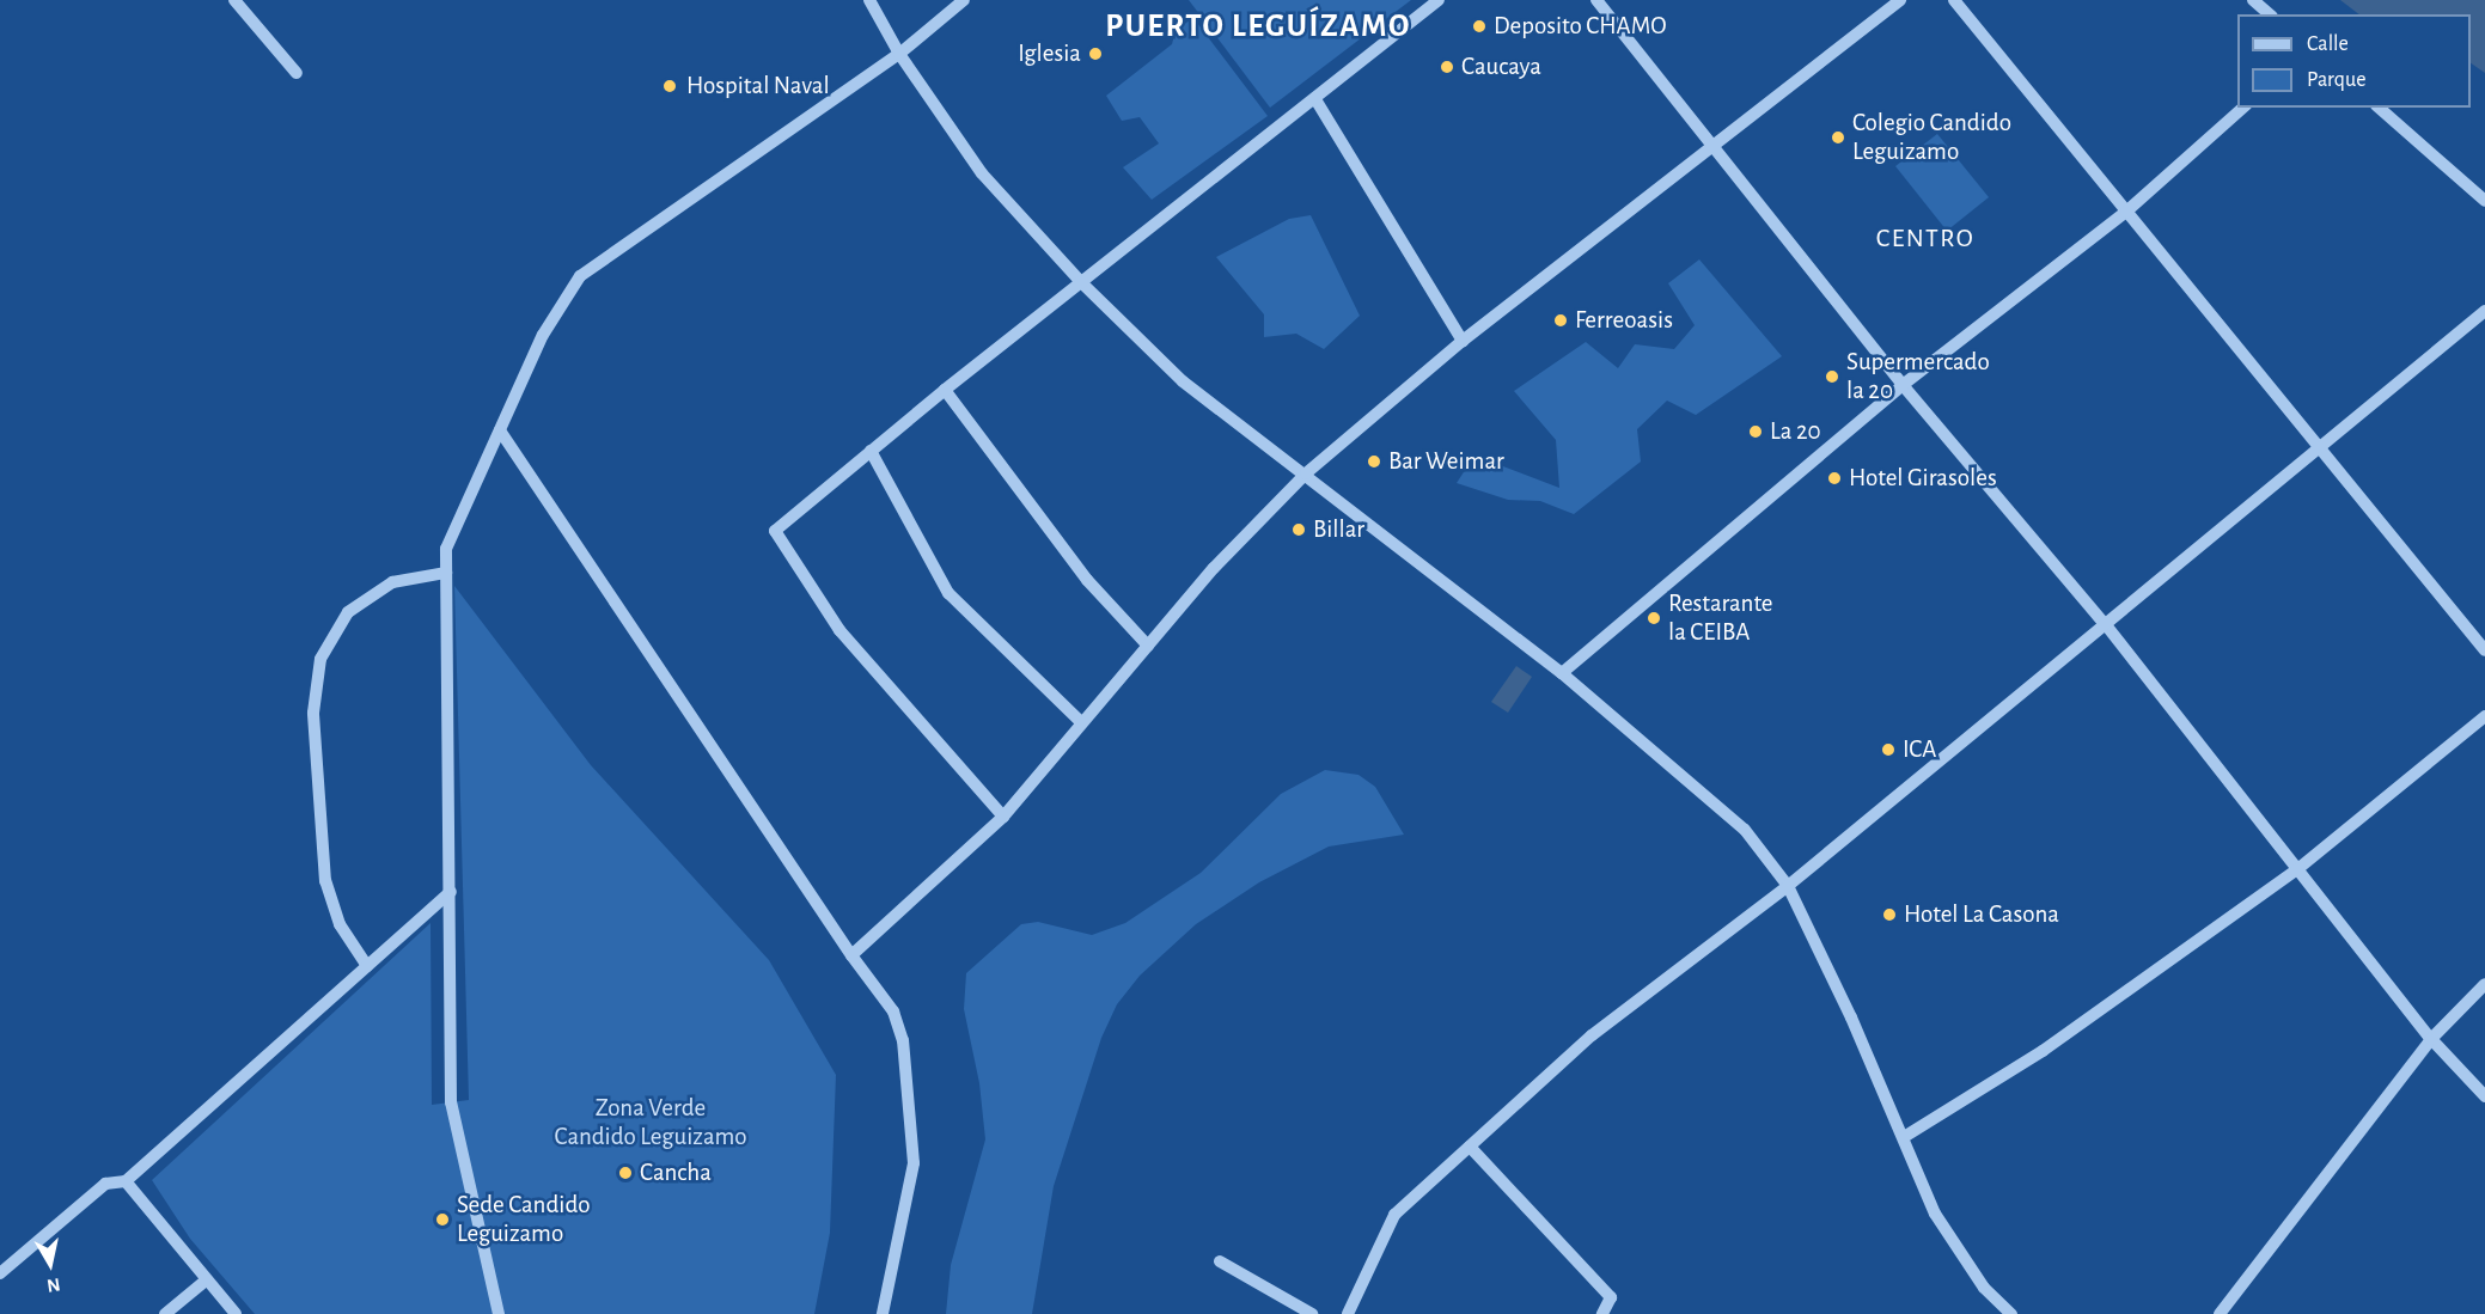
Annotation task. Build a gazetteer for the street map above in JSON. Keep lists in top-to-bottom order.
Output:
{
  "districts": ["PUERTO LEGUÍZAMO", "CENTRO"],
  "parks": ["Zona Verde Candido Leguizamo"],
  "places": [
    "Deposito CHAMO",
    "Iglesia",
    "Caucaya",
    "Hospital Naval",
    "Colegio Candido Leguizamo",
    "Ferreoasis",
    "Supermercado la 20",
    "La 20",
    "Bar Weimar",
    "Hotel Girasoles",
    "Billar",
    "Restarante la CEIBA",
    "ICA",
    "Hotel La Casona",
    "Cancha",
    "Sede Candido Leguizamo"
  ],
  "legend": ["Calle", "Parque"],
  "north": "bottom"
}
